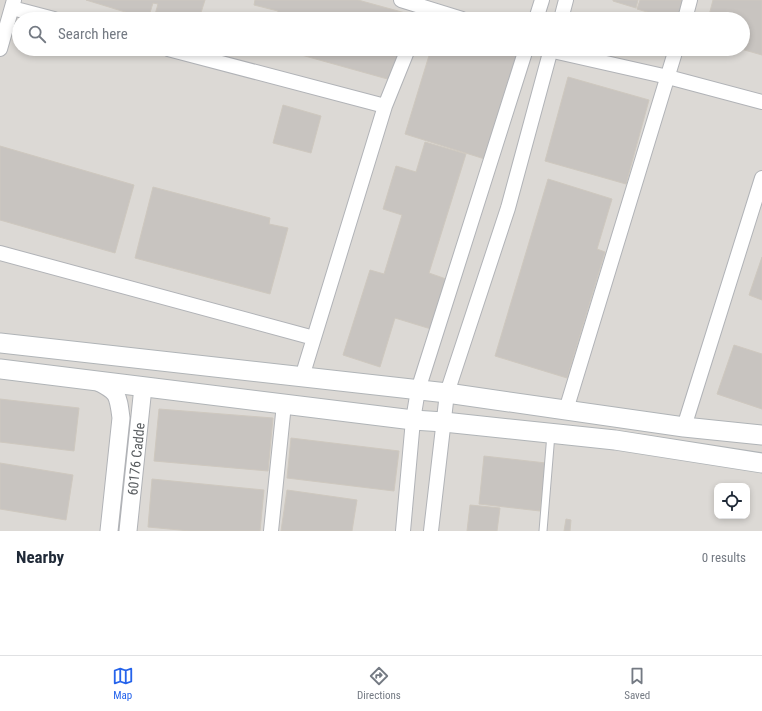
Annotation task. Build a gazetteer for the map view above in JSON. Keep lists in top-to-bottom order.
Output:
{
  "streets": {
    "street": ["60176 Cadde"]
  },
  "page": {
    "search": "Search here",
    "heading": ["Nearby", "0 results"],
    "nav": ["Map", "Directions", "Saved"]
  }
}
